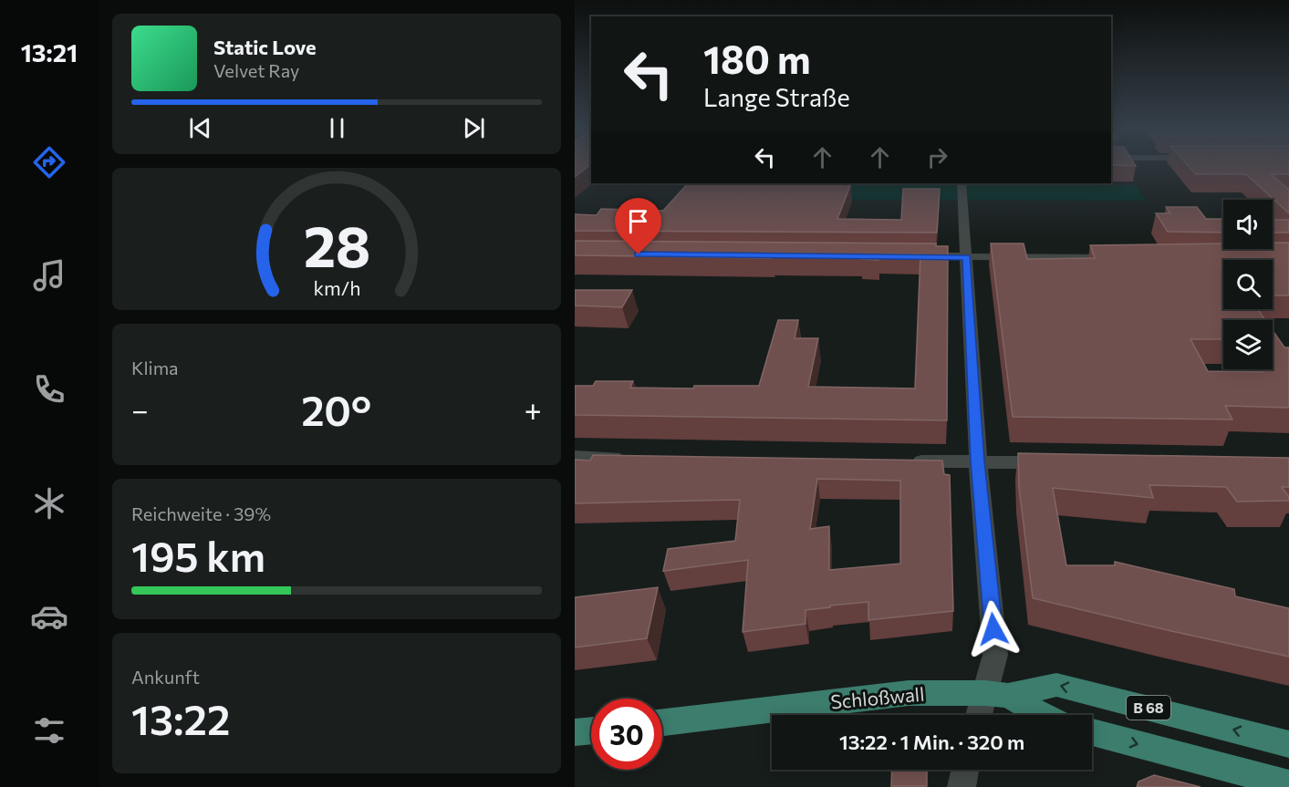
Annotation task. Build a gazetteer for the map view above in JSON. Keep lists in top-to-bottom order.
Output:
{
  "streets": {
    "main road": ["Schloßwall", "B 68"]
  },
  "page": {
    "tabs": "13:21",
    "turn": ["180 m", "Lange Straße"],
    "song": ["Static Love", "Velvet Ray"],
    "tile": [
      "Klima",
      ["Reichweite · 39%", "195 km"],
      ["Ankunft", "13:22"]
    ],
    "heat": ["−", "20°", "+"],
    "limit": "30",
    "trip": "13:22 · 1 Min. · 320 m",
    "gauge": ["28", "km/h"]
  }
}
